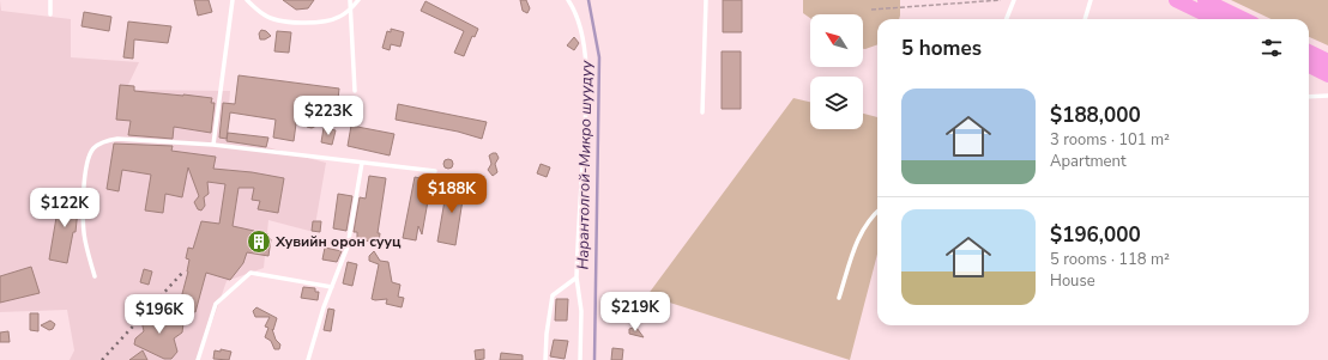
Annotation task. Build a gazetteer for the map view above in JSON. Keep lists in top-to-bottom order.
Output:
{
  "water": ["Нарантолгой-Микро шуудуу"],
  "places": {
    "building": ["Хувийн орон сууц"]
  },
  "north": "top left",
  "page": {
    "heading": "5 homes",
    "list": [
      {
        "name": "$188,000",
        "note": "3 rooms · 101 m² · Apartment"
      },
      {
        "name": "$196,000",
        "note": "5 rooms · 118 m² · House"
      }
    ],
    "price": [
      "$223K",
      "$188K",
      "$122K",
      "$219K",
      "$196K"
    ]
  }
}
